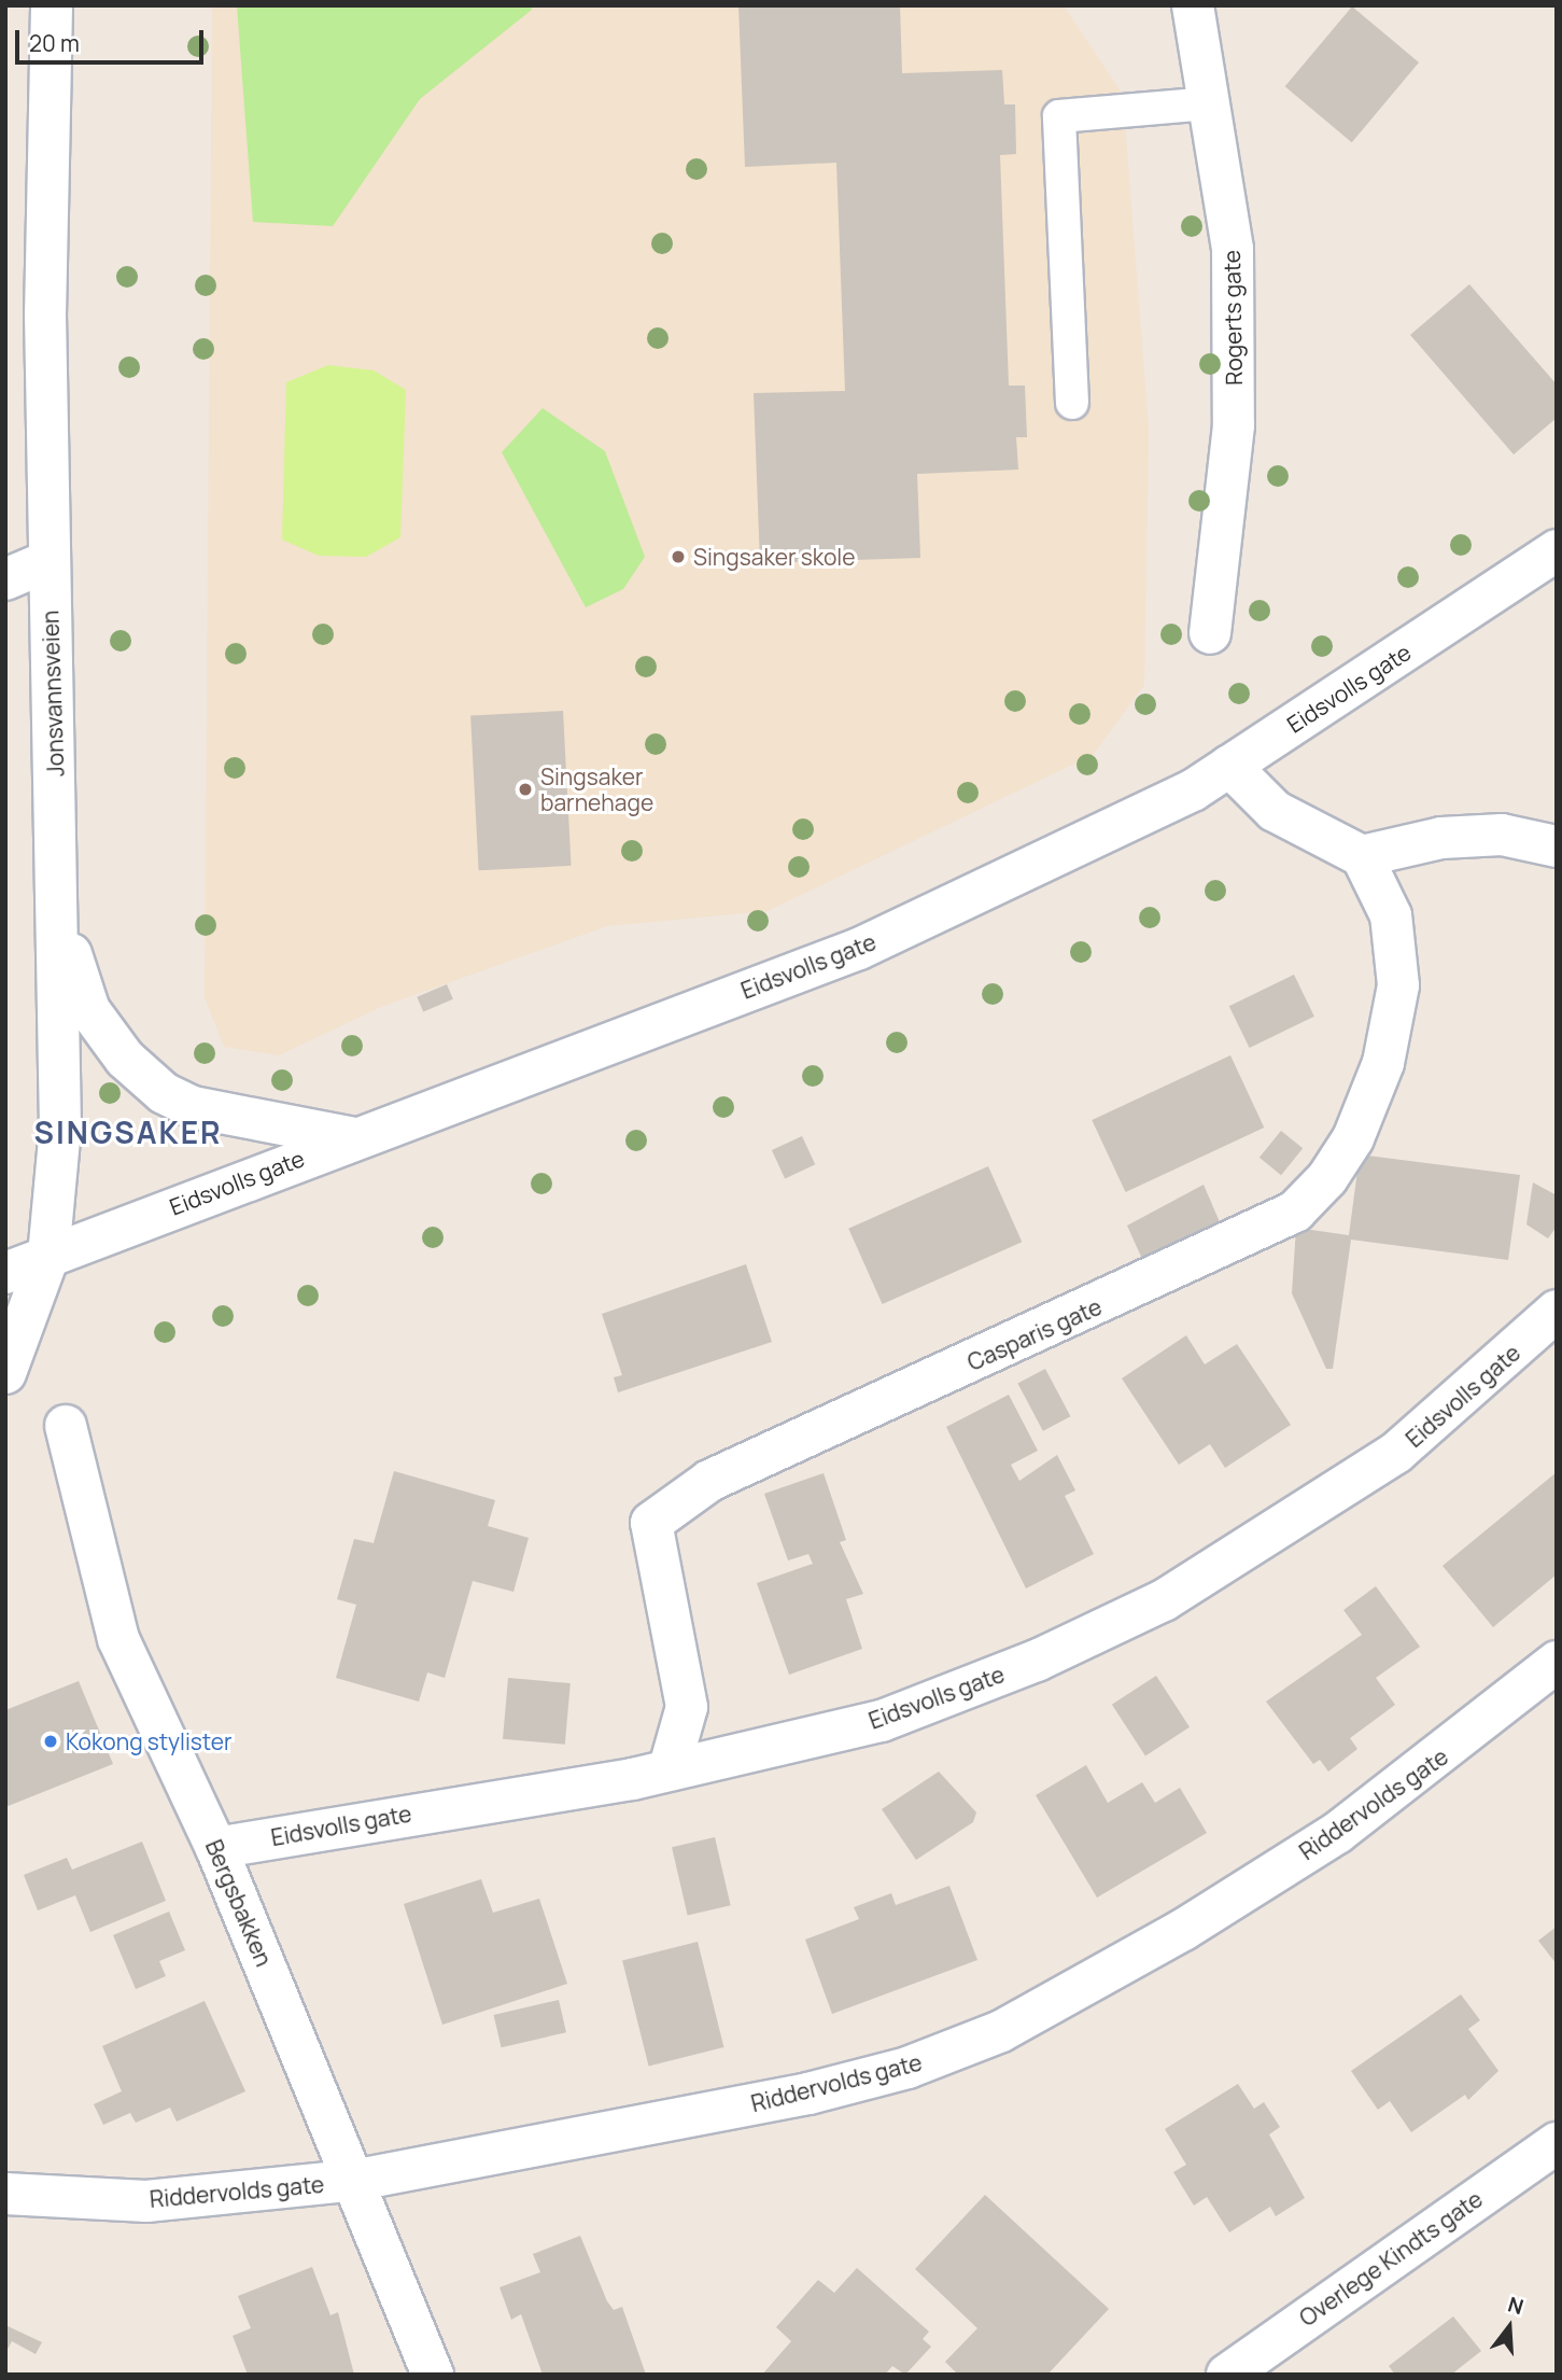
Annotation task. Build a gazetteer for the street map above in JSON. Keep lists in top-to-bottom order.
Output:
{
  "streets": {
    "street": [
      "Rogerts gate",
      "Eidsvolls gate",
      "Jonsvannsveien",
      "Casparis gate",
      "Riddervolds gate",
      "Bergsbakken",
      "Overlege Kindts gate"
    ]
  },
  "crossings": [
    ["Eidsvolls gate", "Jonsvannsveien"],
    ["Eidsvolls gate", "Casparis gate"],
    ["Eidsvolls gate", "Bergsbakken"],
    ["Riddervolds gate", "Bergsbakken"]
  ],
  "districts": ["SINGSAKER"],
  "places": ["Singsaker skole", "Singsaker barnehage", "Kokong stylister"],
  "scale_bar": "20 m",
  "north": "top"
}
